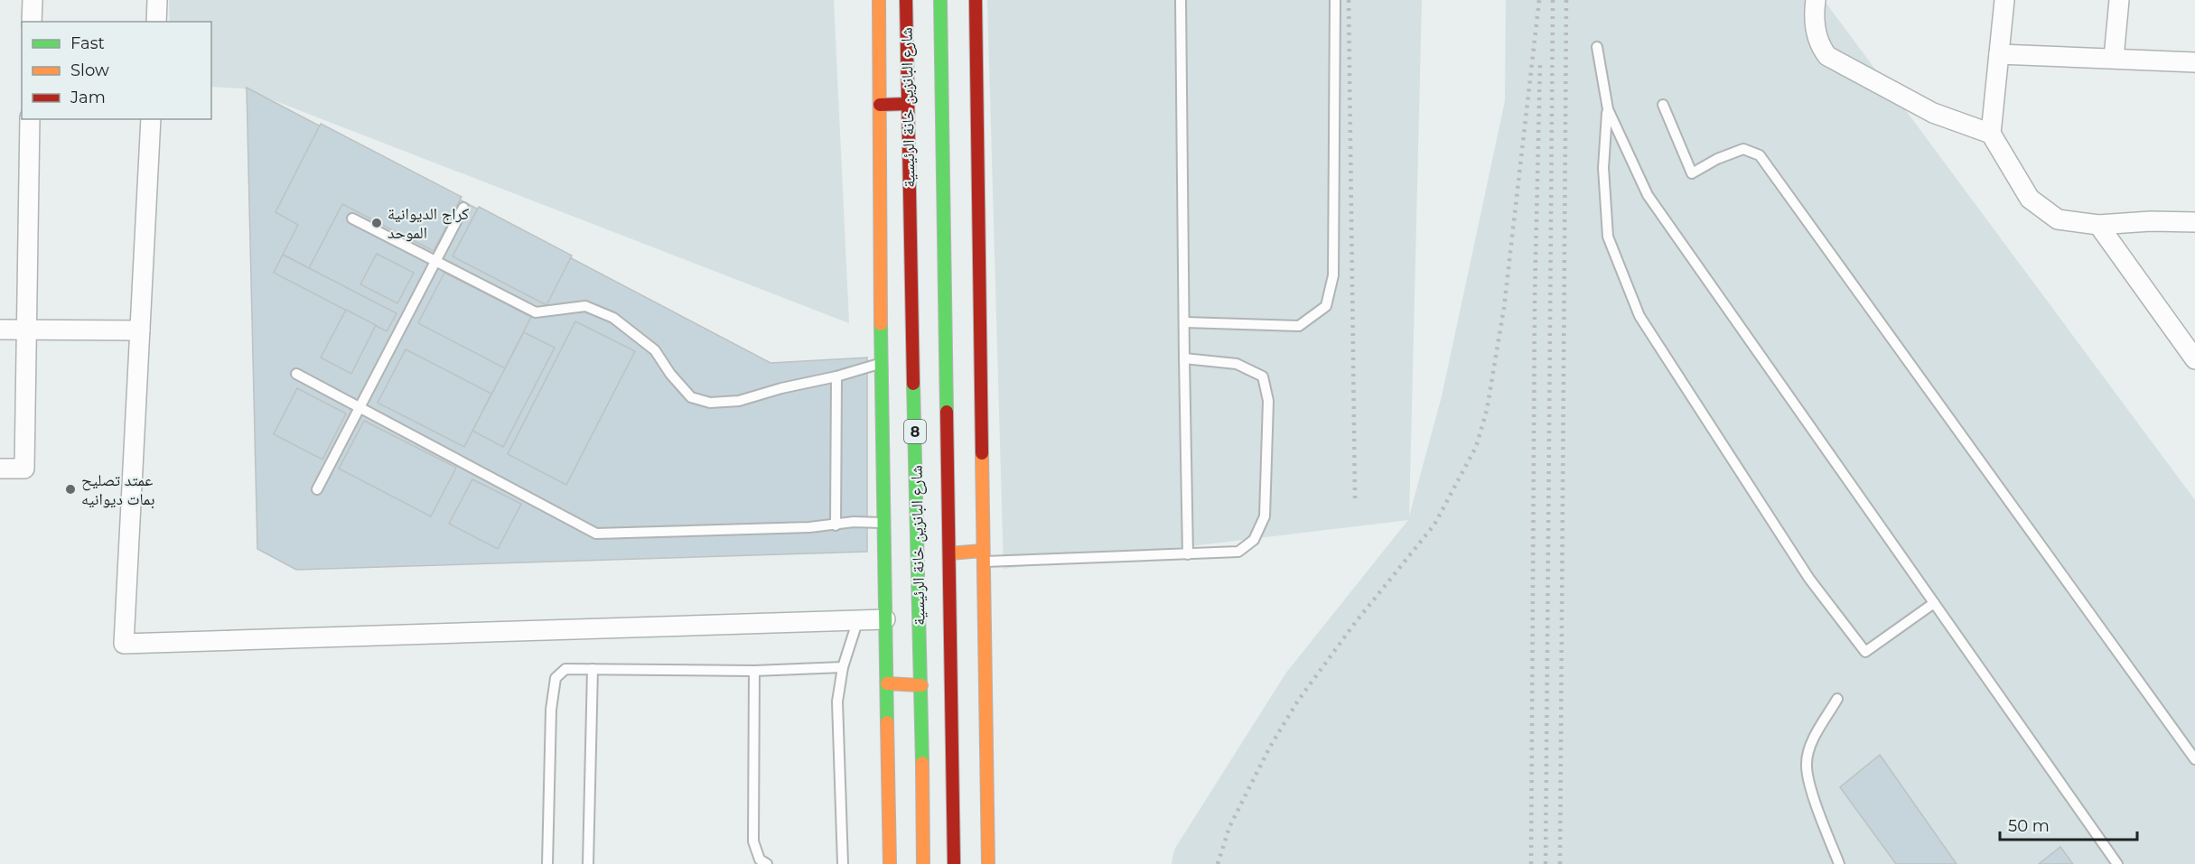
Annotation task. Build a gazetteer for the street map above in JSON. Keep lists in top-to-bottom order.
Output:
{
  "streets": {
    "main road": ["شارع البانزين خانة الرئيسية", "8"]
  },
  "places": ["كراج الديوانية الموحد", "عمتد تصليح بمات ديوانيه"],
  "legend": ["Fast", "Slow", "Jam"],
  "scale_bar": "50 m"
}
